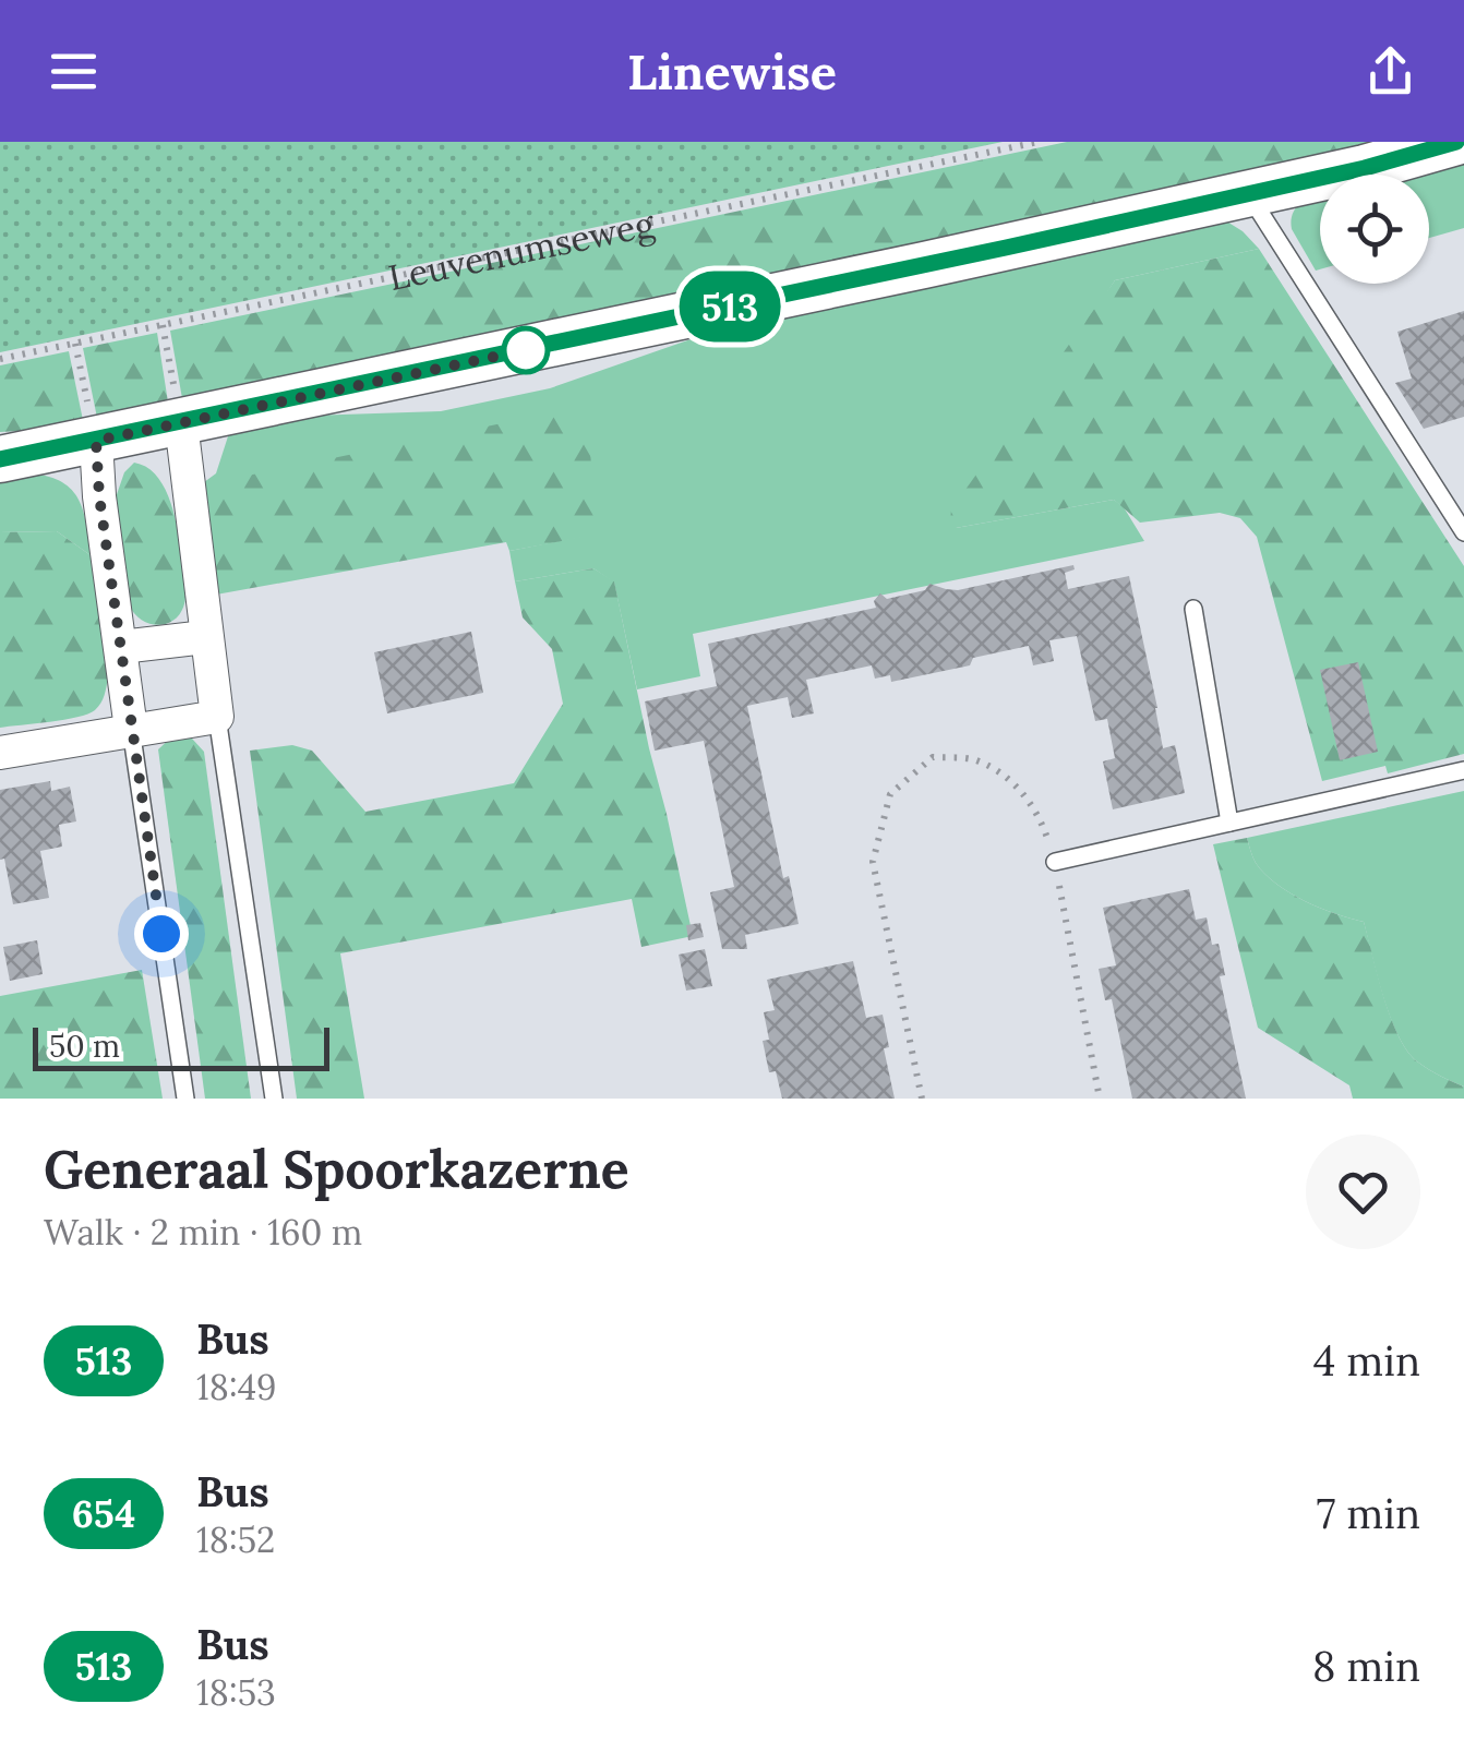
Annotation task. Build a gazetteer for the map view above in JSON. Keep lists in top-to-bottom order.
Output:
{
  "streets": {
    "path": ["Leuvenumseweg"]
  },
  "lines": ["bus line 513"],
  "scale_bar": "50 m",
  "page": {
    "header": "Linewise",
    "on_map": "513",
    "scale": "50 m",
    "heading": ["Generaal Spoorkazerne", "Walk · 2 min · 160 m"],
    "list": [
      {
        "mark": "513",
        "name": "Bus",
        "note": "18:49",
        "value": "4 min"
      },
      {
        "mark": "654",
        "name": "Bus",
        "note": "18:52",
        "value": "7 min"
      },
      {
        "mark": "513",
        "name": "Bus",
        "note": "18:53",
        "value": "8 min"
      }
    ]
  }
}
